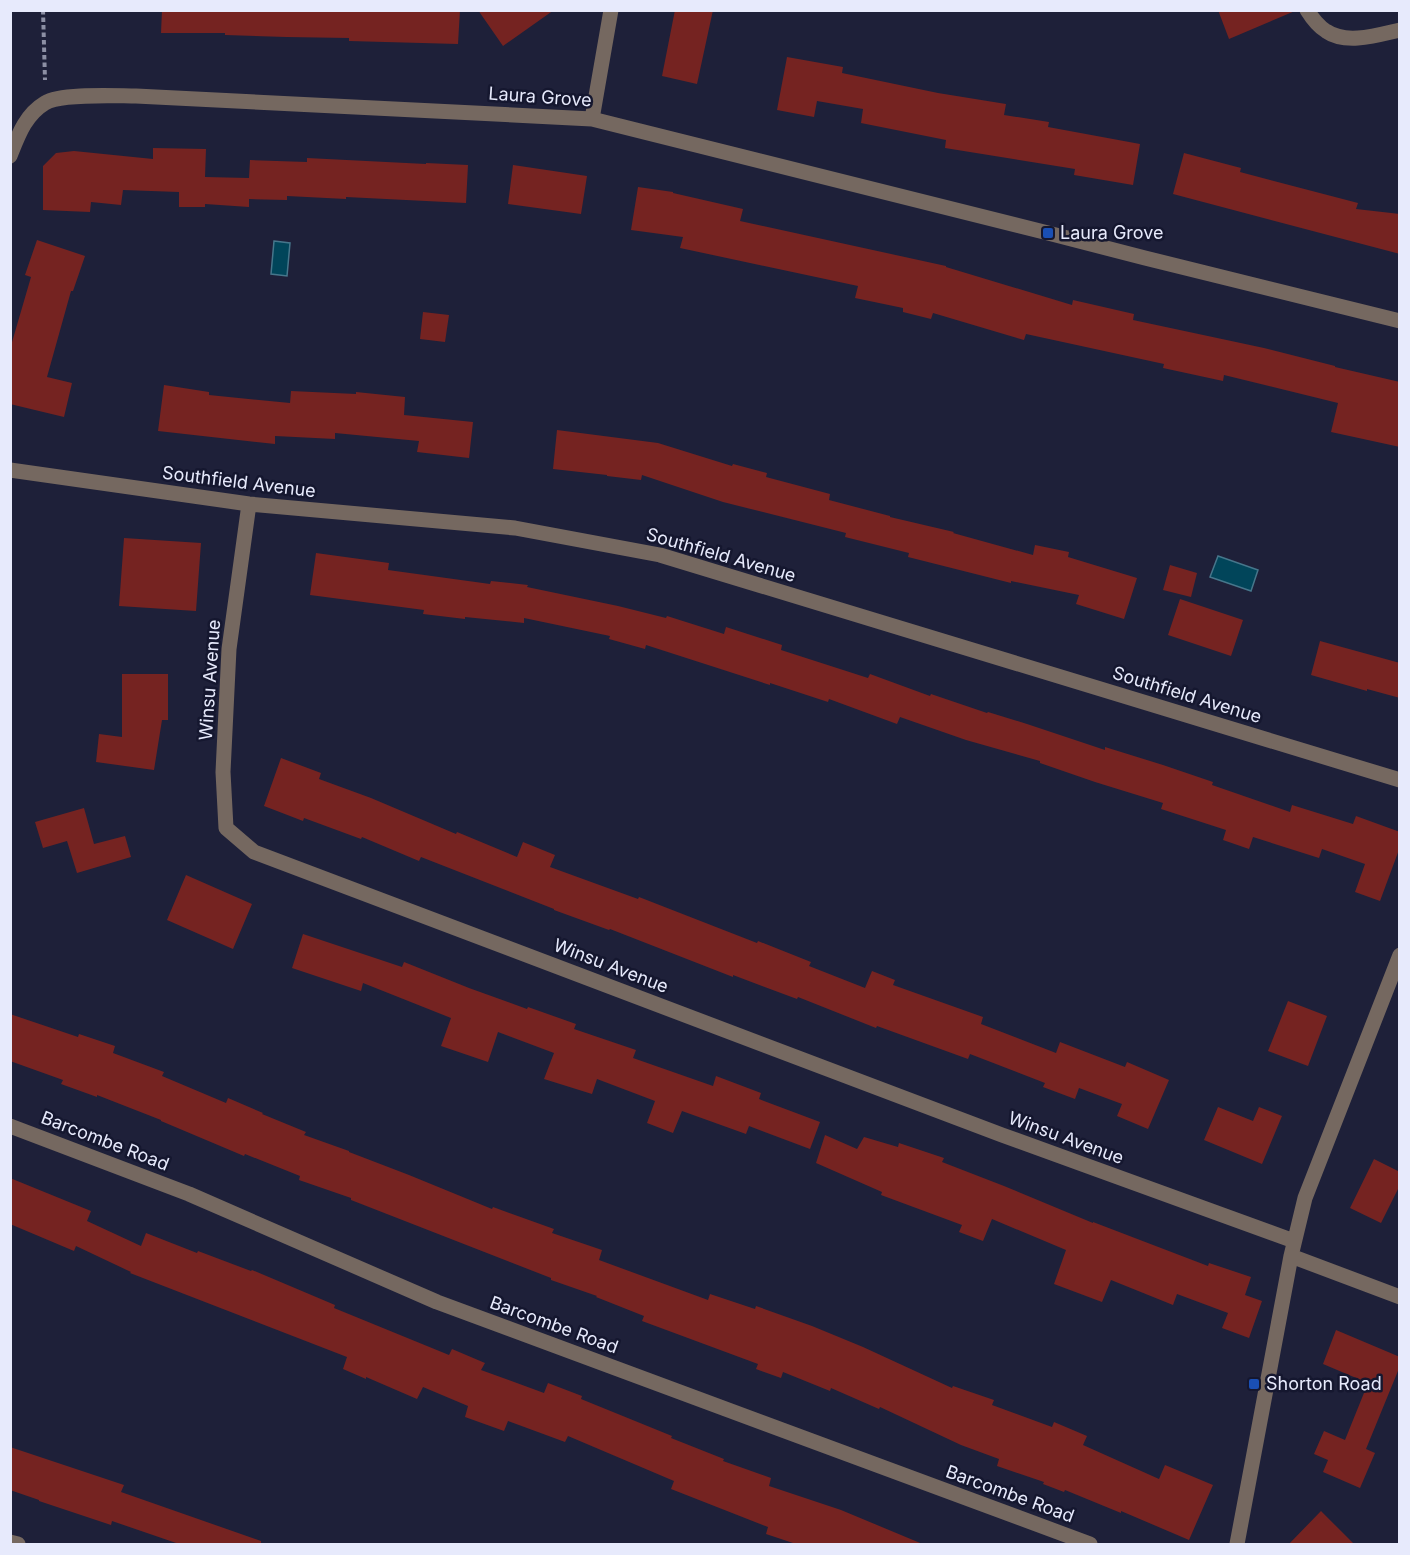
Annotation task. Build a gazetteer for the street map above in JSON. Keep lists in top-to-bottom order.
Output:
{
  "streets": {
    "street": [
      "Laura Grove",
      "Southfield Avenue",
      "Winsu Avenue",
      "Barcombe Road"
    ]
  },
  "crossings": [
    ["Southfield Avenue", "Winsu Avenue"]
  ],
  "places": {
    "transit": ["Laura Grove", "Shorton Road"]
  }
}
